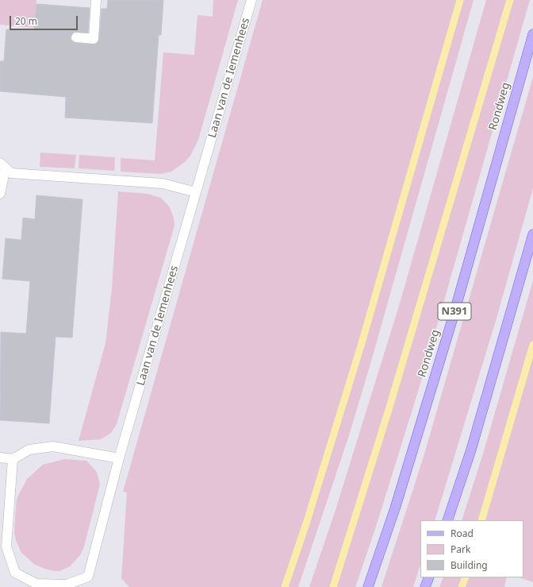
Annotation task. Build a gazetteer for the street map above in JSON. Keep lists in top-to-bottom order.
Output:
{
  "streets": {
    "main road": ["Rondweg", "N391"],
    "street": ["Laan van de Iemenhees"]
  },
  "legend": ["Road", "Park", "Building"],
  "scale_bar": "20 m"
}
